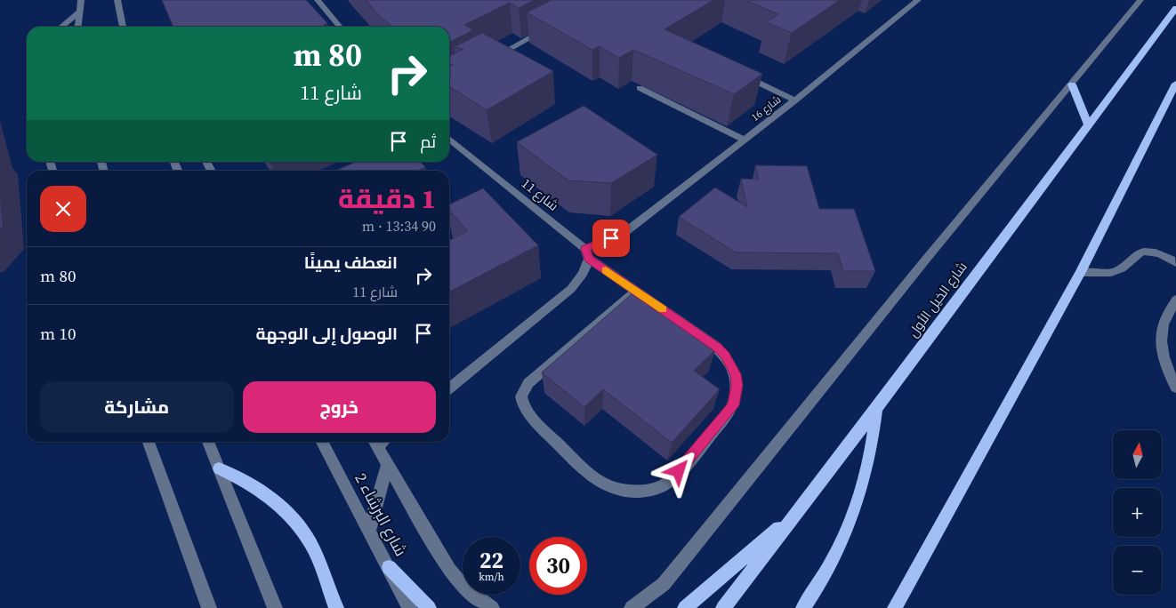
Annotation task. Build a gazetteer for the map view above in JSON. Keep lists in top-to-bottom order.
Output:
{
  "streets": {
    "main road": ["شارع الخيل الأول"],
    "street": ["شارع 16", "شارع 11", "شارع البرشاء 2"]
  },
  "crossings": [
    ["شارع 16", "شارع 11"]
  ],
  "north": "top",
  "page": {
    "turn": ["80 m", "شارع 11"],
    "then": "ثم",
    "heading": ["1 دقيقة", "90 m · 13:34"],
    "list": [
      {
        "name": "انعطف يمينًا",
        "note": "شارع 11",
        "value": "80 m"
      },
      {
        "name": "الوصول إلى الوجهة",
        "value": "10 m"
      }
    ],
    "buttons": ["خروج", "مشاركة"],
    "map_buttons": ["+", "−"],
    "speed": "22 km/h",
    "limit": "30"
  }
}
